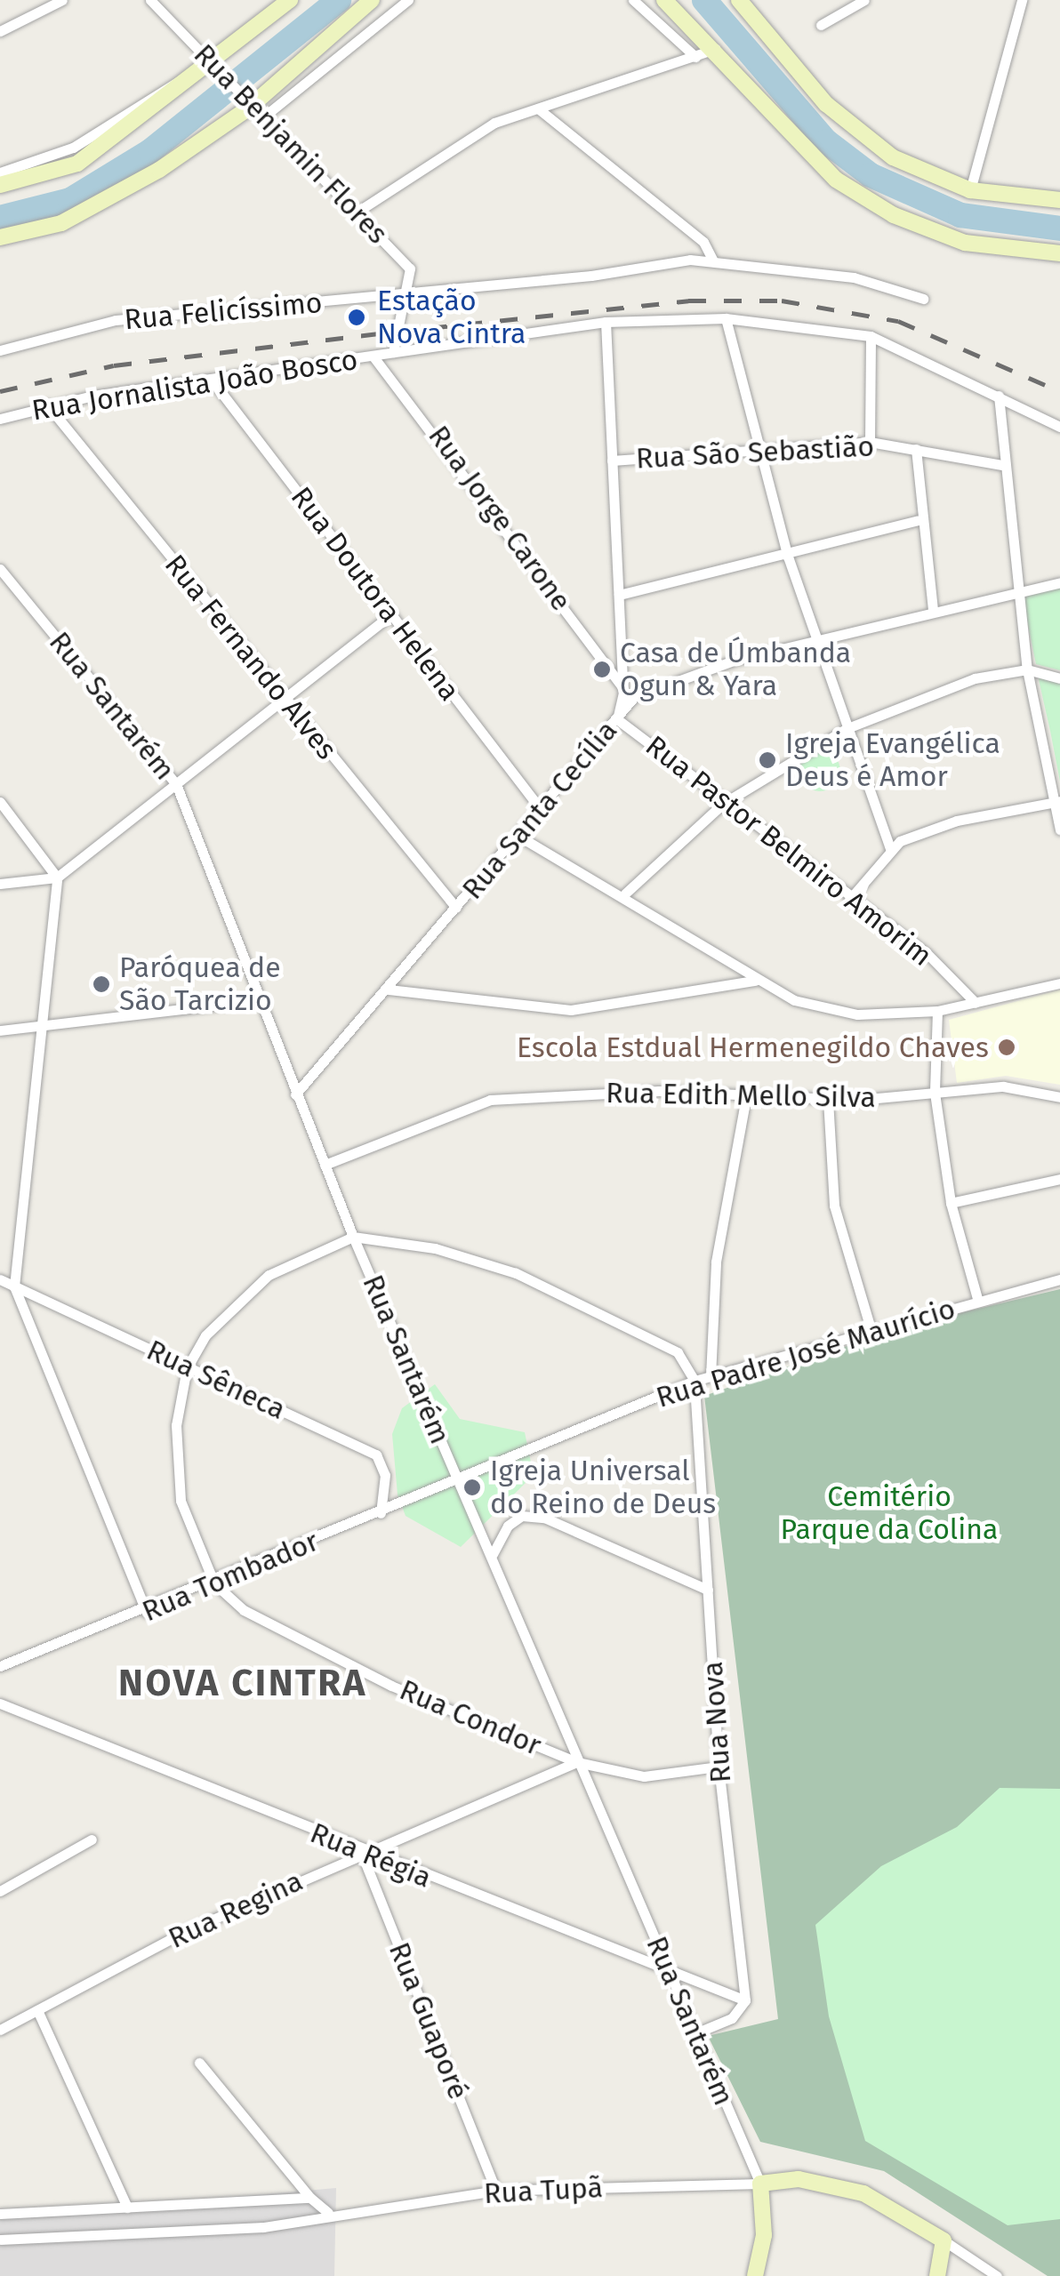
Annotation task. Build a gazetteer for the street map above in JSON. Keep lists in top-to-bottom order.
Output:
{
  "streets": {
    "street": [
      "Rua Benjamin Flores",
      "Rua Felicíssimo",
      "Rua Jornalista João Bosco",
      "Rua São Sebastião",
      "Rua Jorge Carone",
      "Rua Doutora Helena",
      "Rua Fernando Alves",
      "Rua Santarém",
      "Rua Santa Cecília",
      "Rua Pastor Belmiro Amorim",
      "Rua Edith Mello Silva",
      "Rua Padre José Maurício",
      "Rua Sêneca",
      "Rua Tombador",
      "Rua Condor",
      "Rua Nova",
      "Rua Régia",
      "Rua Regina",
      "Rua Guaporé",
      "Rua Tupã"
    ]
  },
  "crossings": [
    ["Rua Benjamin Flores", "Rua Felicíssimo"],
    ["Rua Jornalista João Bosco", "Rua Jorge Carone"],
    ["Rua Jornalista João Bosco", "Rua Doutora Helena"],
    ["Rua Jornalista João Bosco", "Rua Fernando Alves"],
    ["Rua Jornalista João Bosco", "Rua Pastor Belmiro Amorim"],
    ["Rua São Sebastião", "Rua Pastor Belmiro Amorim"],
    ["Rua Jorge Carone", "Rua Pastor Belmiro Amorim"],
    ["Rua Doutora Helena", "Rua Santa Cecília"],
    ["Rua Fernando Alves", "Rua Santa Cecília"],
    ["Rua Santarém", "Rua Santa Cecília"],
    ["Rua Santarém", "Rua Edith Mello Silva"],
    ["Rua Santarém", "Rua Padre José Maurício"],
    ["Rua Santarém", "Rua Tombador"],
    ["Rua Santarém", "Rua Condor"],
    ["Rua Santarém", "Rua Régia"],
    ["Rua Santarém", "Rua Regina"],
    ["Rua Santarém", "Rua Tupã"],
    ["Rua Santa Cecília", "Rua Pastor Belmiro Amorim"],
    ["Rua Padre José Maurício", "Rua Tombador"],
    ["Rua Padre José Maurício", "Rua Nova"],
    ["Rua Sêneca", "Rua Tombador"],
    ["Rua Sêneca", "Rua Condor"],
    ["Rua Tombador", "Rua Condor"],
    ["Rua Condor", "Rua Nova"],
    ["Rua Condor", "Rua Regina"],
    ["Rua Nova", "Rua Régia"],
    ["Rua Régia", "Rua Regina"],
    ["Rua Régia", "Rua Guaporé"],
    ["Rua Regina", "Rua Guaporé"],
    ["Rua Guaporé", "Rua Tupã"]
  ],
  "districts": ["NOVA CINTRA"],
  "parks": ["Cemitério Parque da Colina"],
  "places": [
    "Estação Nova Cintra",
    "Casa de Úmbanda Ogun & Yara",
    "Igreja Evangélica Deus é Amor",
    "Paróquea de São Tarcizio",
    "Escola Estdual Hermenegildo Chaves",
    "Igreja Universal do Reino de Deus"
  ]
}
